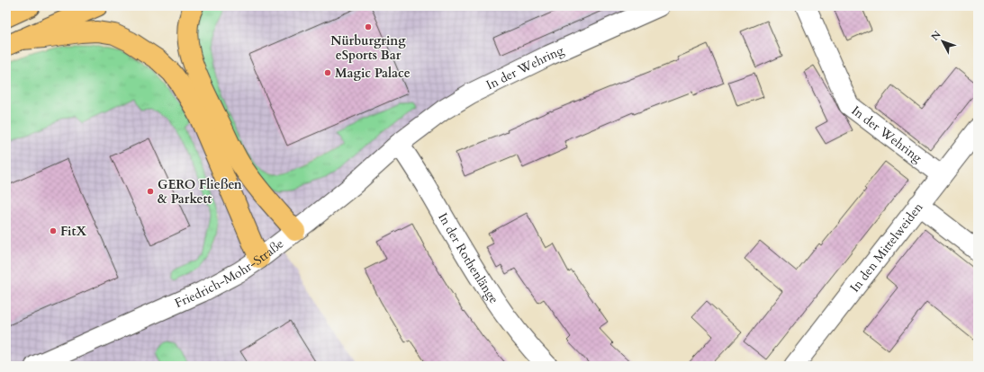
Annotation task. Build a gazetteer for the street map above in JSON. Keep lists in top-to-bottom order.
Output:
{
  "streets": {
    "street": [
      "In der Wehring",
      "In den Mittelweiden",
      "In der Rothenlänge",
      "Friedrich-Mohr-Straße"
    ]
  },
  "crossings": [
    ["In der Wehring", "In den Mittelweiden"],
    ["In der Wehring", "In der Rothenlänge"],
    ["In der Wehring", "Friedrich-Mohr-Straße"],
    ["In der Rothenlänge", "Friedrich-Mohr-Straße"]
  ],
  "places": [
    "Nürburgring eSports Bar",
    "Magic Palace",
    "GERO Fließen & Parkett",
    "FitX"
  ],
  "north": "top left"
}
